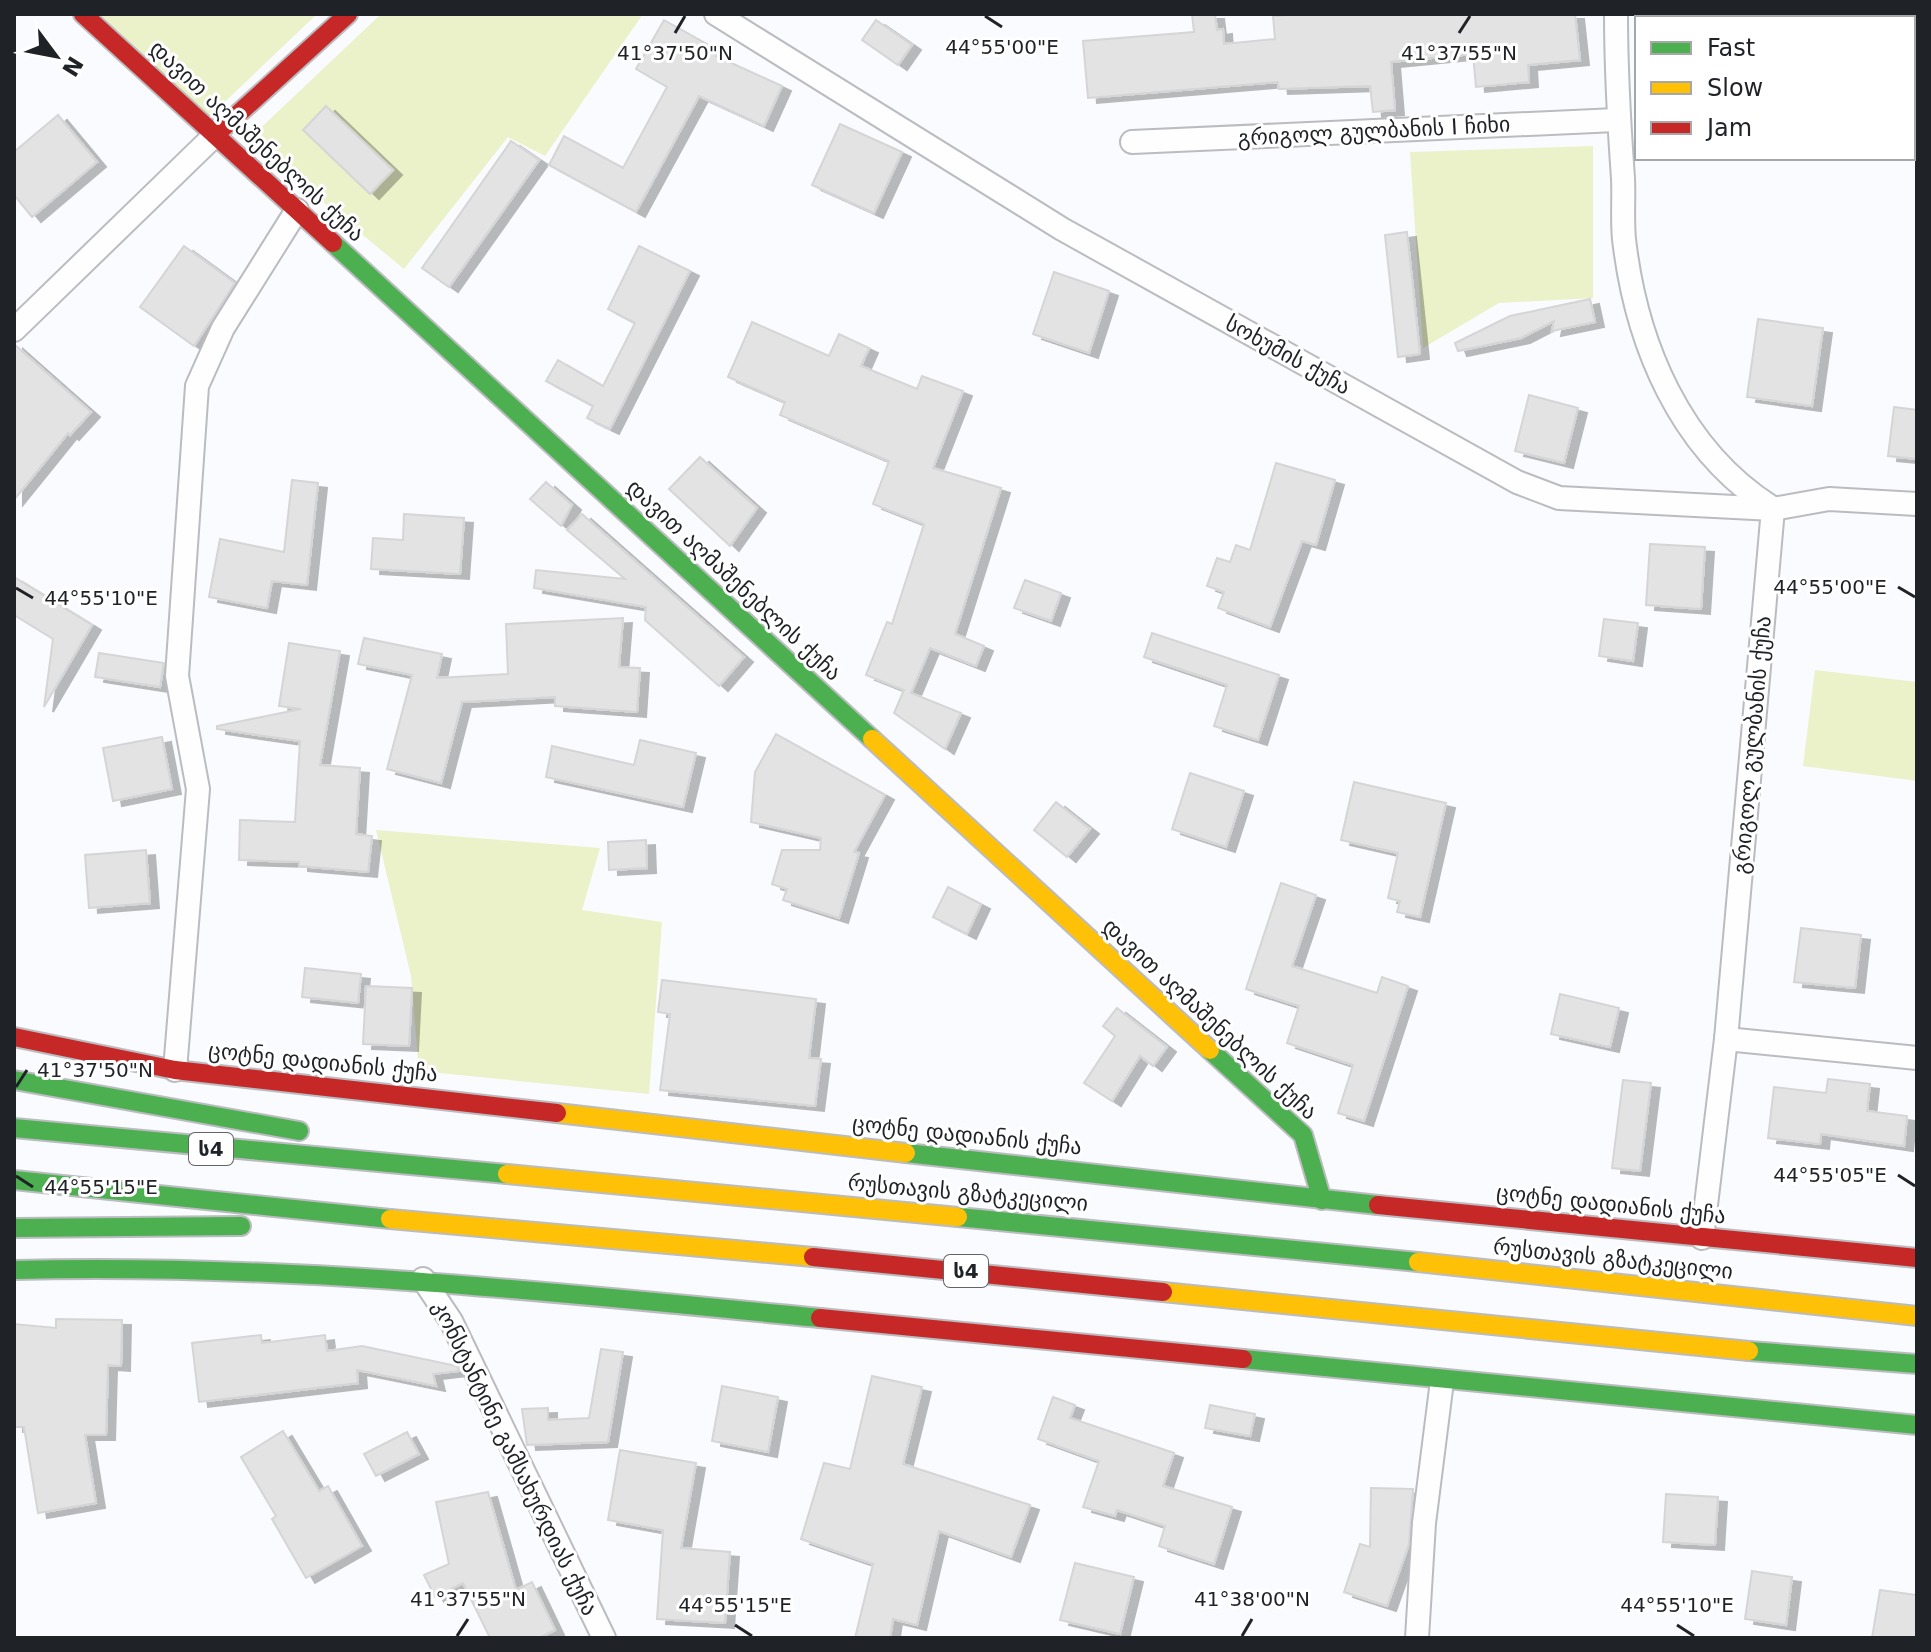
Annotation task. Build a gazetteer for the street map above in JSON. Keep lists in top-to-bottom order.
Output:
{
  "streets": {
    "main road": [
      "დავით აღმაშენებლის ქუჩა",
      "ცოტნე დადიანის ქუჩა",
      "ს4",
      "რუსთავის გზატკეცილი"
    ],
    "street": [
      "გრიგოლ გულბანის I ჩიხი",
      "სოხუმის ქუჩა",
      "გრიგოლ გულბანის ქუჩა",
      "კონსტანტინე გამსახურდიას ქუჩა"
    ]
  },
  "crossings": [
    ["დავით აღმაშენებლის ქუჩა", "ცოტნე დადიანის ქუჩა"],
    ["სოხუმის ქუჩა", "გრიგოლ გულბანის ქუჩა"],
    ["გრიგოლ გულბანის ქუჩა", "ცოტნე დადიანის ქუჩა"]
  ],
  "legend": ["Fast", "Slow", "Jam"],
  "north": "bottom right",
  "coordinates": [
    "44°55'00\"E",
    "41°37'50\"N",
    "41°37'55\"N",
    "44°55'10\"E",
    "44°55'05\"E",
    "44°55'15\"E",
    "41°38'00\"N"
  ]
}
